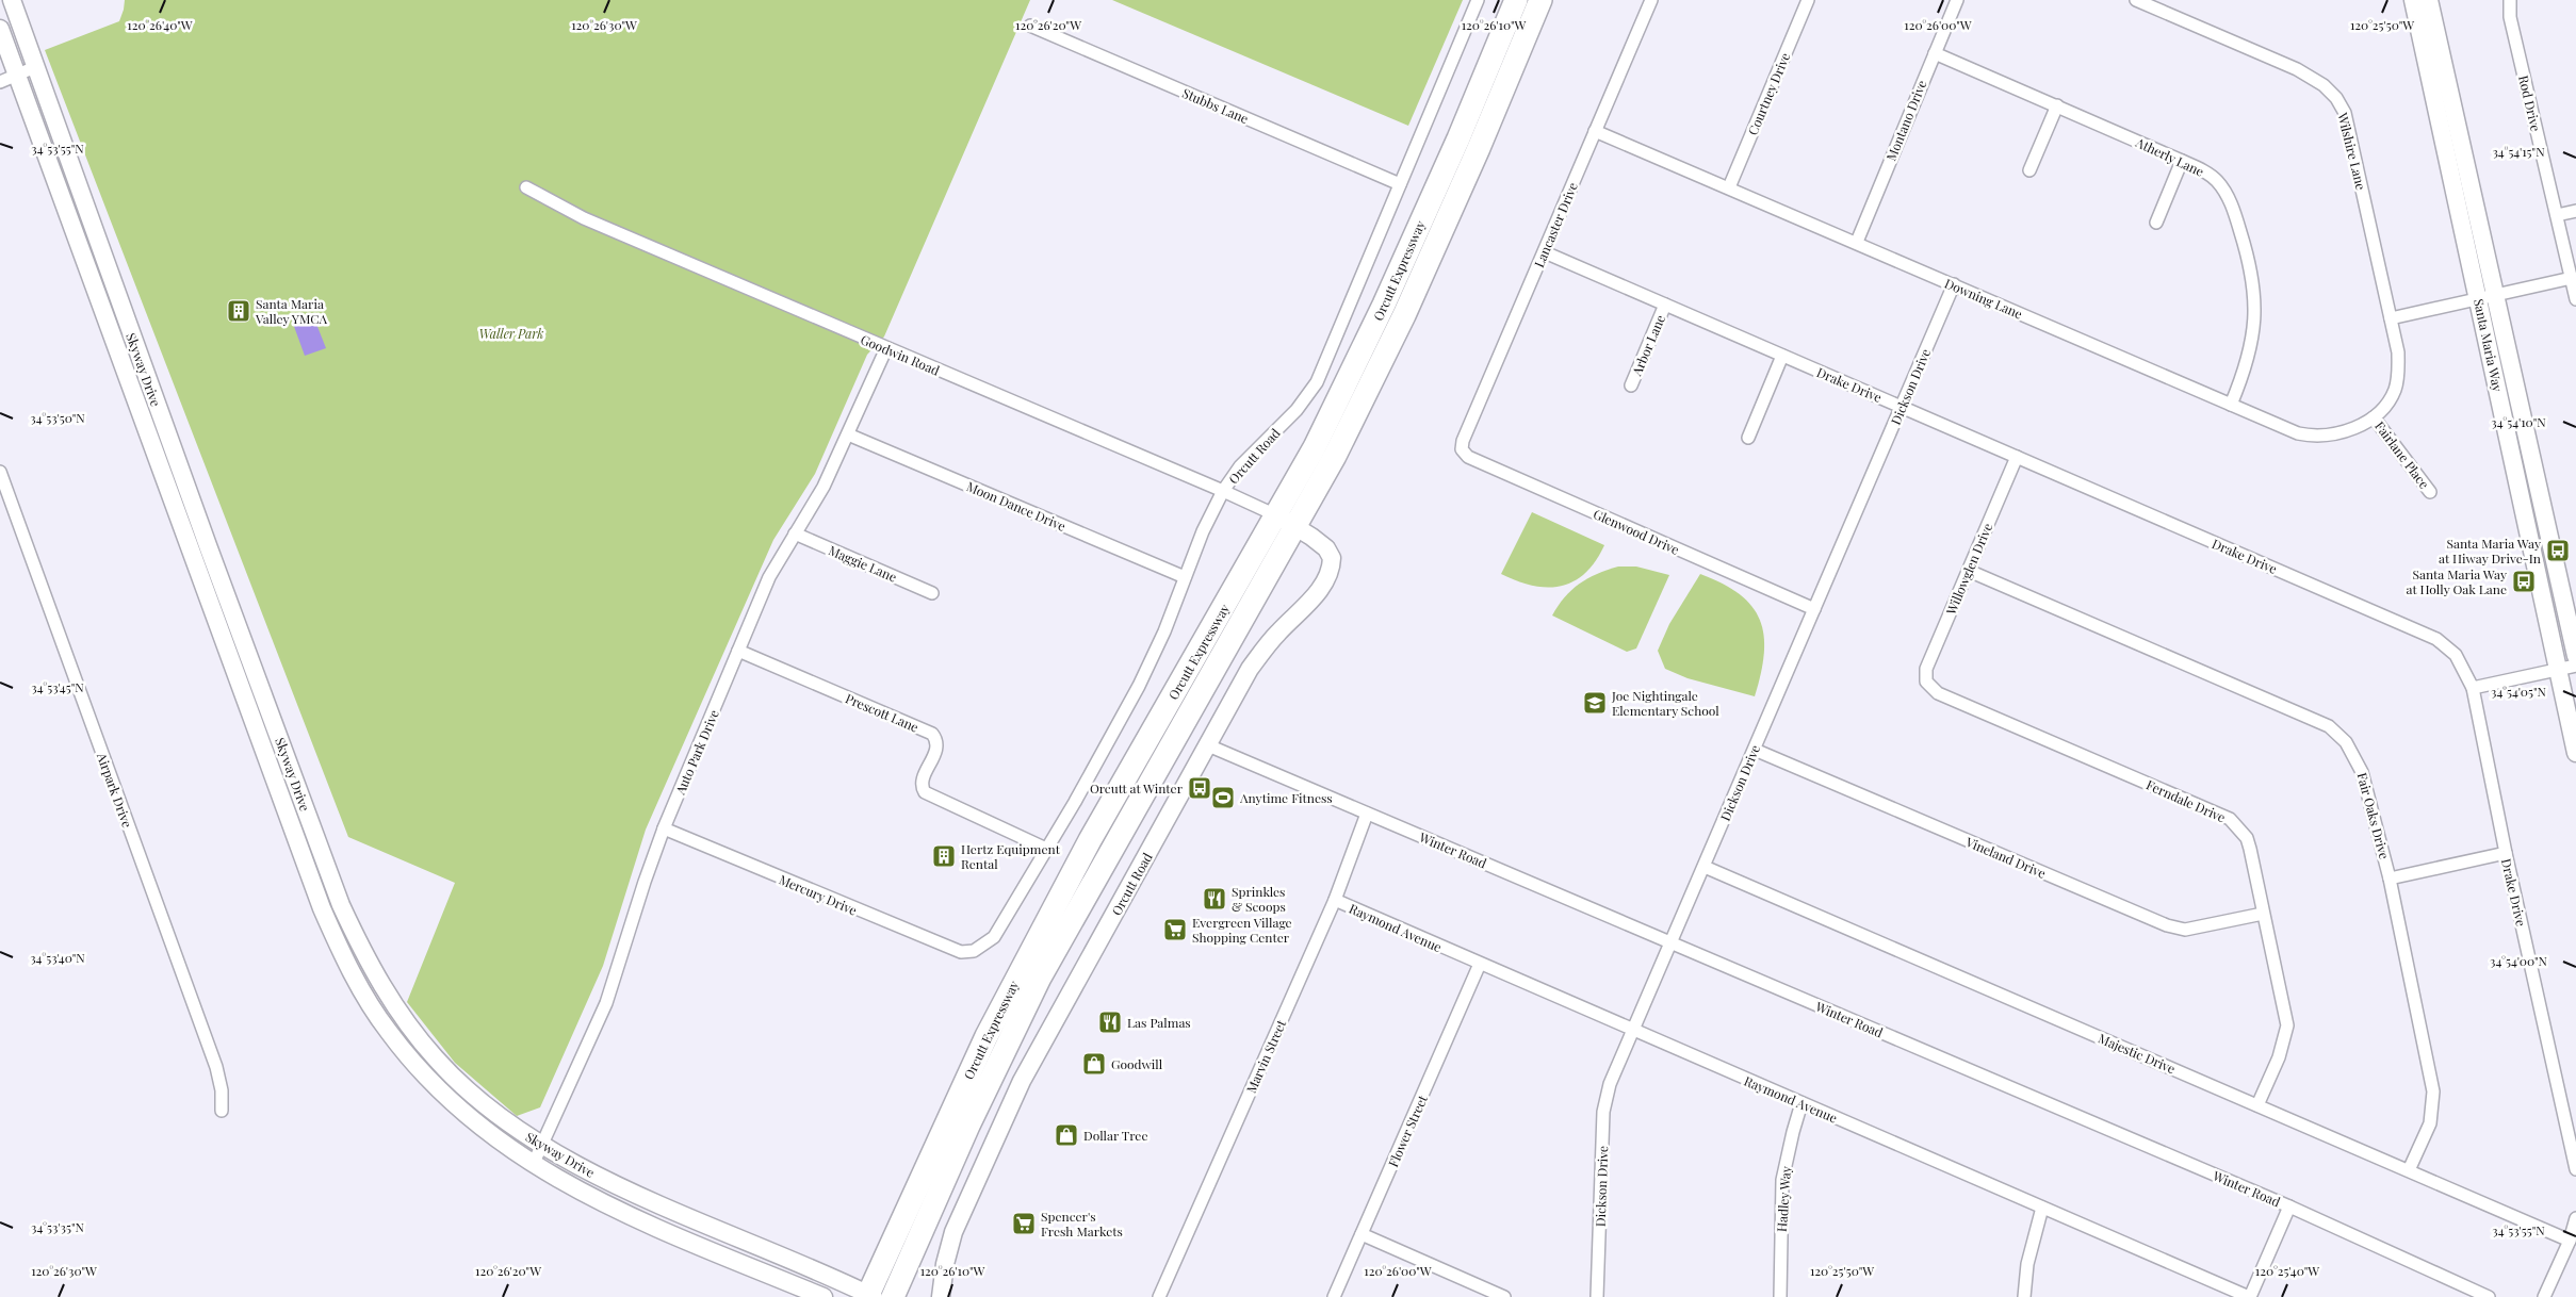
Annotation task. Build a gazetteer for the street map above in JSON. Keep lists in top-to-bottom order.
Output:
{
  "streets": {
    "highway": ["Orcutt Expressway"],
    "main road": ["Santa Maria Way", "Skyway Drive", "Orcutt Road"],
    "street": [
      "Courtney Drive",
      "Rod Drive",
      "Stubbs Lane",
      "Montano Drive",
      "Wilshire Lane",
      "Atherly Lane",
      "Lancaster Drive",
      "Downing Lane",
      "Arbor Lane",
      "Goodwin Road",
      "Drake Drive",
      "Dickson Drive",
      "Fairlane Place",
      "Moon Dance Drive",
      "Glenwood Drive",
      "Maggie Lane",
      "Willowglen Drive",
      "Prescott Lane",
      "Auto Park Drive",
      "Airpark Drive",
      "Ferndale Drive",
      "Fair Oaks Drive",
      "Winter Road",
      "Vineland Drive",
      "Mercury Drive",
      "Raymond Avenue",
      "Majestic Drive",
      "Marvin Street",
      "Flower Street",
      "Hadley Way"
    ]
  },
  "crossings": [
    ["Courtney Drive", "Downing Lane"],
    ["Stubbs Lane", "Orcutt Road"],
    ["Montano Drive", "Atherly Lane"],
    ["Montano Drive", "Downing Lane"],
    ["Wilshire Lane", "Downing Lane"],
    ["Wilshire Lane", "Fairlane Place"],
    ["Atherly Lane", "Downing Lane"],
    ["Lancaster Drive", "Downing Lane"],
    ["Lancaster Drive", "Drake Drive"],
    ["Lancaster Drive", "Glenwood Drive"],
    ["Orcutt Expressway", "Goodwin Road"],
    ["Orcutt Expressway", "Skyway Drive"],
    ["Orcutt Expressway", "Orcutt Road"],
    ["Downing Lane", "Dickson Drive"],
    ["Downing Lane", "Fairlane Place"],
    ["Arbor Lane", "Drake Drive"],
    ["Goodwin Road", "Orcutt Road"],
    ["Goodwin Road", "Auto Park Drive"],
    ["Skyway Drive", "Auto Park Drive"],
    ["Drake Drive", "Dickson Drive"],
    ["Drake Drive", "Willowglen Drive"],
    ["Dickson Drive", "Glenwood Drive"],
    ["Dickson Drive", "Winter Road"],
    ["Dickson Drive", "Vineland Drive"],
    ["Dickson Drive", "Raymond Avenue"],
    ["Dickson Drive", "Majestic Drive"],
    ["Orcutt Road", "Moon Dance Drive"],
    ["Orcutt Road", "Prescott Lane"],
    ["Orcutt Road", "Winter Road"],
    ["Orcutt Road", "Mercury Drive"],
    ["Moon Dance Drive", "Auto Park Drive"],
    ["Maggie Lane", "Auto Park Drive"],
    ["Willowglen Drive", "Ferndale Drive"],
    ["Willowglen Drive", "Fair Oaks Drive"],
    ["Prescott Lane", "Auto Park Drive"],
    ["Auto Park Drive", "Mercury Drive"],
    ["Ferndale Drive", "Vineland Drive"],
    ["Ferndale Drive", "Majestic Drive"],
    ["Fair Oaks Drive", "Majestic Drive"],
    ["Winter Road", "Marvin Street"],
    ["Raymond Avenue", "Marvin Street"],
    ["Raymond Avenue", "Flower Street"],
    ["Raymond Avenue", "Hadley Way"]
  ],
  "parks": ["Waller Park"],
  "places": {
    "building": ["Santa Maria Valley YMCA", "Hertz Equipment Rental"],
    "bus stop": ["Santa Maria Way at Hiway Drive-In", "Santa Maria Way at Holly Oak Lane", "Orcutt at Winter"],
    "school or university": ["Joe Nightingale Elementary School"],
    "sports": ["Anytime Fitness"],
    "restaurant": ["Sprinkles & Scoops", "Las Palmas"],
    "supermarket": ["Evergreen Village Shopping Center", "Spencer's Fresh Markets"],
    "shop": ["Goodwill", "Dollar Tree"]
  },
  "coordinates": [
    "120°26'40\"W",
    "120°26'30\"W",
    "120°26'20\"W",
    "120°26'10\"W",
    "120°26'00\"W",
    "120°25'50\"W",
    "34°53'55\"N",
    "34°54'15\"N",
    "34°53'50\"N",
    "34°54'10\"N",
    "34°53'45\"N",
    "34°54'05\"N",
    "34°53'40\"N",
    "34°54'00\"N",
    "34°53'35\"N",
    "120°25'40\"W"
  ]
}
